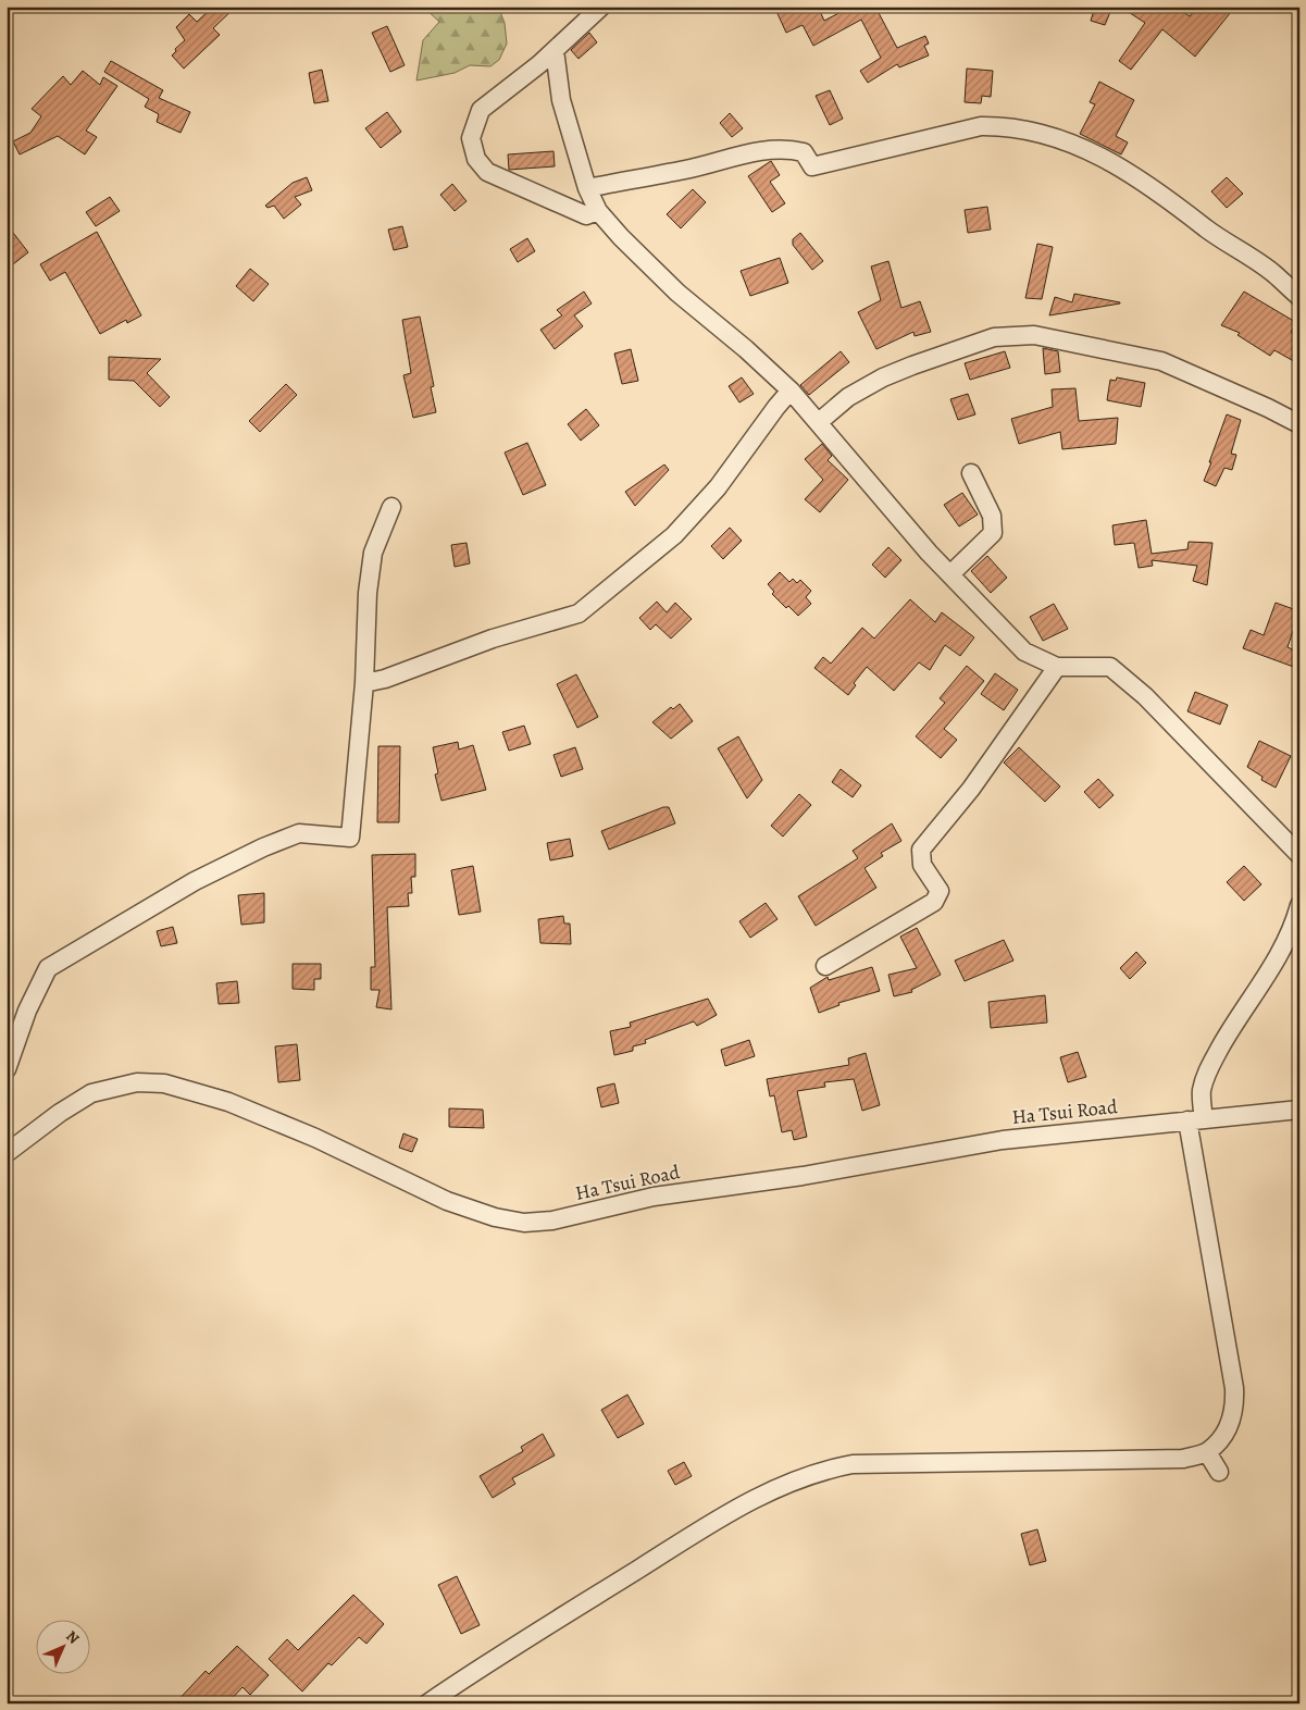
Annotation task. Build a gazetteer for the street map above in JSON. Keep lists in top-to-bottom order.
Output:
{
  "streets": {
    "street": ["Ha Tsui Road"]
  },
  "north": "top right"
}
